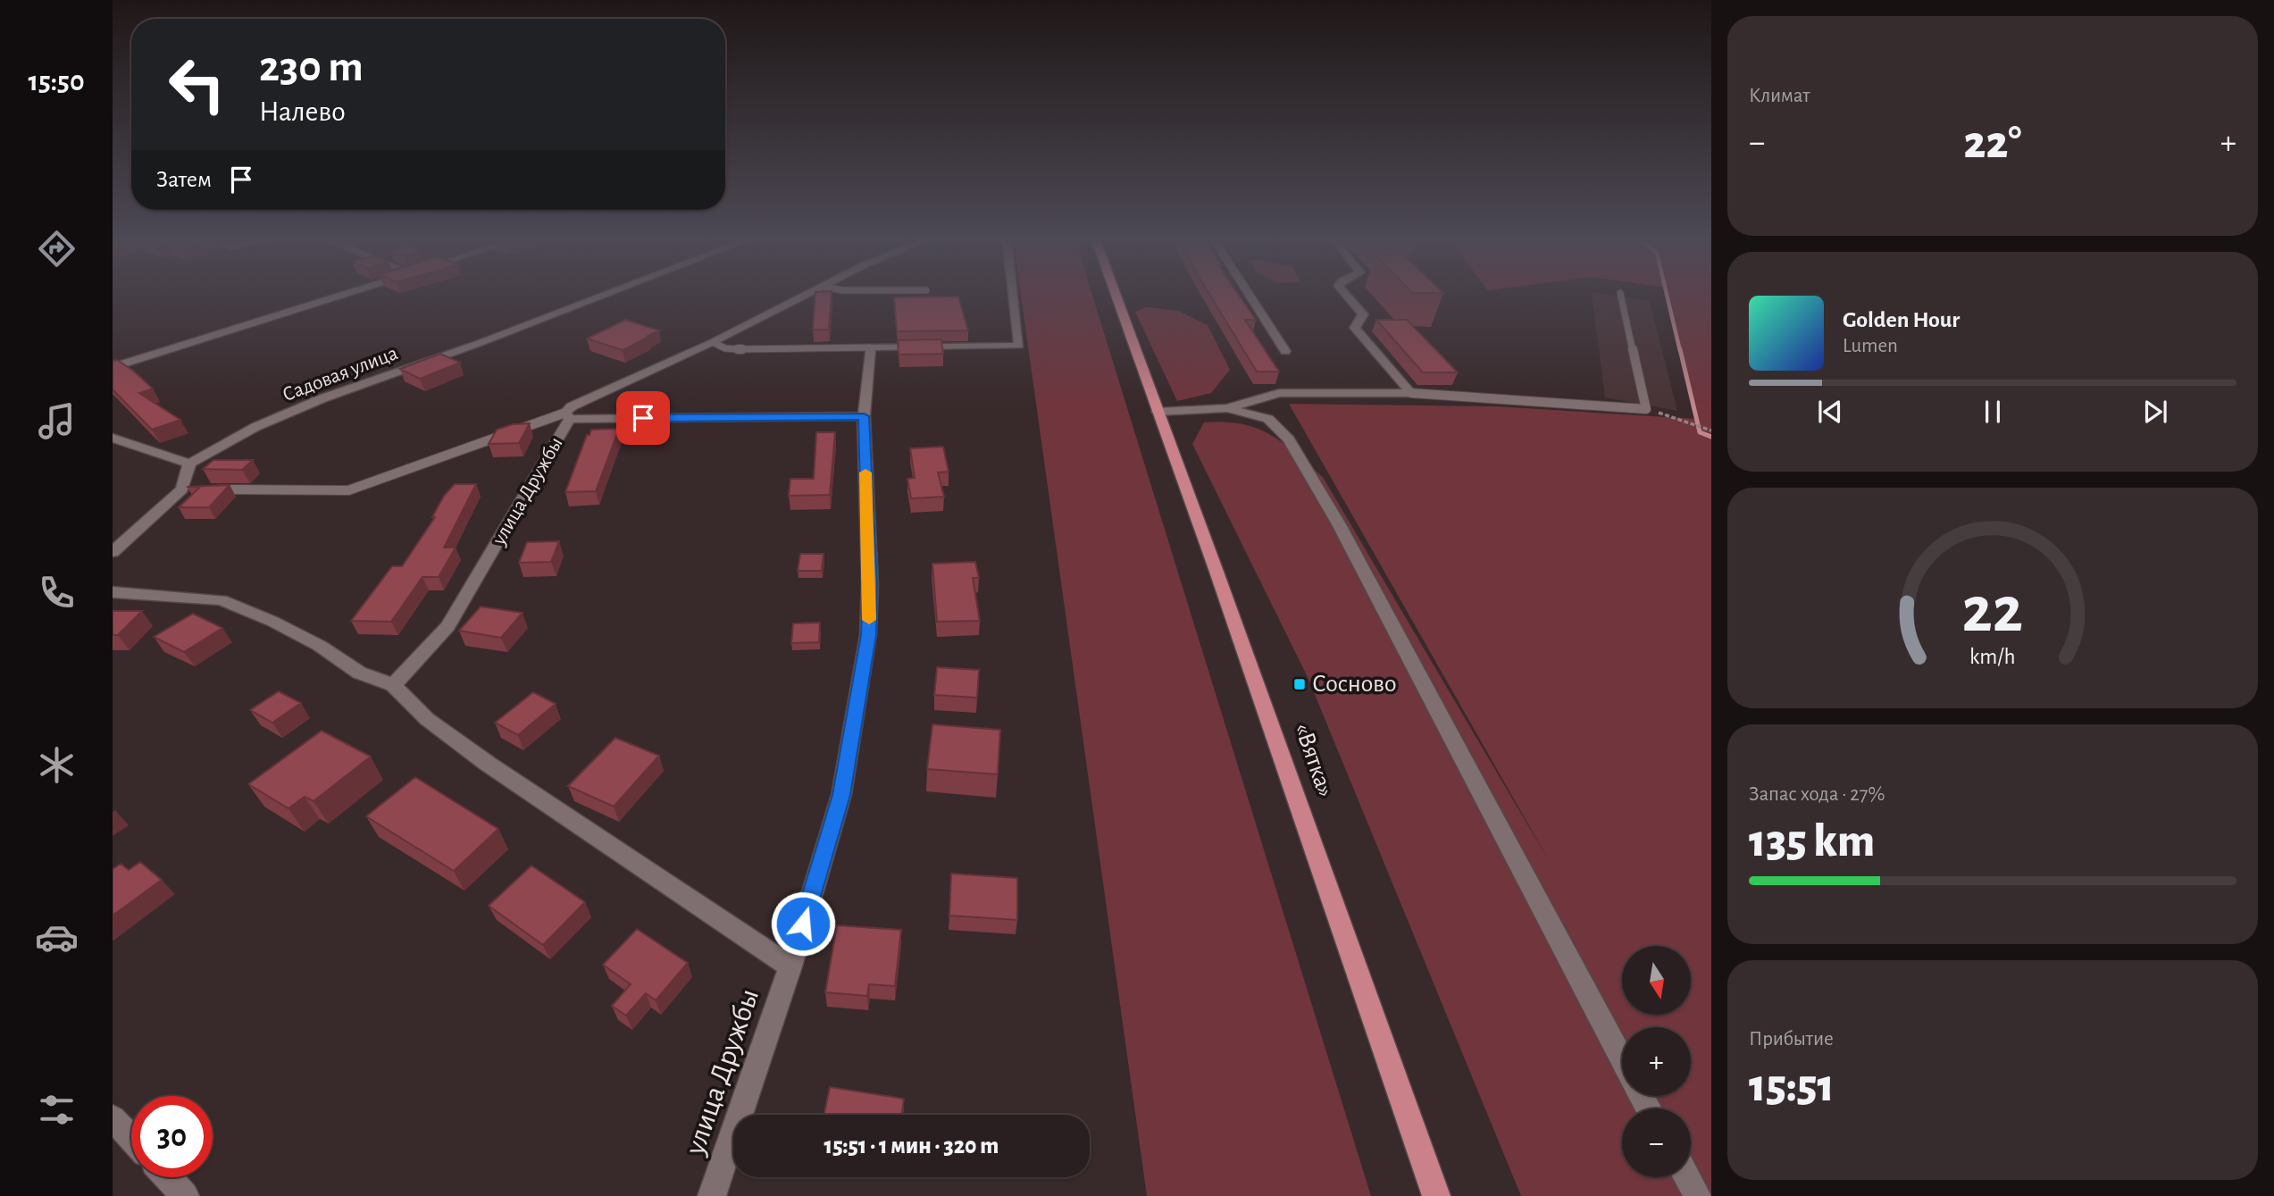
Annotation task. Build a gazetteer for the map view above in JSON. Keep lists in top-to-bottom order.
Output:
{
  "streets": {
    "main road": ["«Вятка»"],
    "street": ["Садовая улица", "улица Дружбы"]
  },
  "places": {
    "transit": ["Сосново"]
  },
  "north": "bottom",
  "page": {
    "tabs": "15:50",
    "tile": [
      "Климат",
      ["Запас хода · 27%", "135 km"],
      ["Прибытие", "15:51"]
    ],
    "turn": ["230 m", "Налево"],
    "heat": ["−", "22°", "+"],
    "then": "Затем",
    "song": ["Golden Hour", "Lumen"],
    "map_buttons": ["+", "−"],
    "limit": "30",
    "trip": "15:51 · 1 мин · 320 m",
    "gauge": ["22", "km/h"]
  }
}
